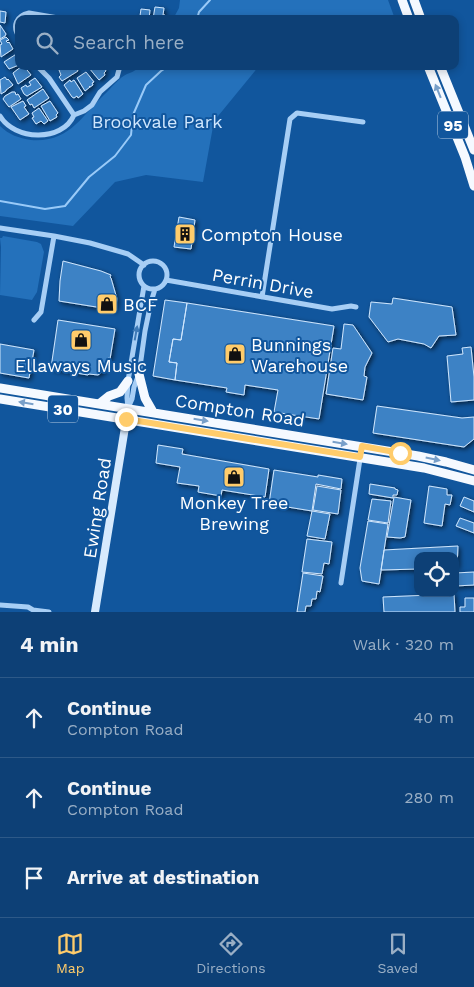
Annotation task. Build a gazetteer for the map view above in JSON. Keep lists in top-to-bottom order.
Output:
{
  "streets": {
    "main road": [
      "95",
      "30",
      "Compton Road",
      "Ewing Road"
    ],
    "street": ["Perrin Drive"]
  },
  "crossings": [
    ["Perrin Drive", "Ewing Road"],
    ["Compton Road", "Ewing Road"]
  ],
  "parks": ["Brookvale Park"],
  "places": {
    "building": ["Compton House"],
    "shop": [
      "BCF",
      "Ellaways Music",
      "Bunnings Warehouse",
      "Monkey Tree Brewing"
    ]
  },
  "page": {
    "search": "Search here",
    "heading": ["4 min", "Walk · 320 m"],
    "list": [
      ["Continue", "Compton Road", "40 m"],
      ["Continue", "Compton Road", "280 m"],
      "Arrive at destination"
    ],
    "nav": ["Map", "Directions", "Saved"]
  }
}
